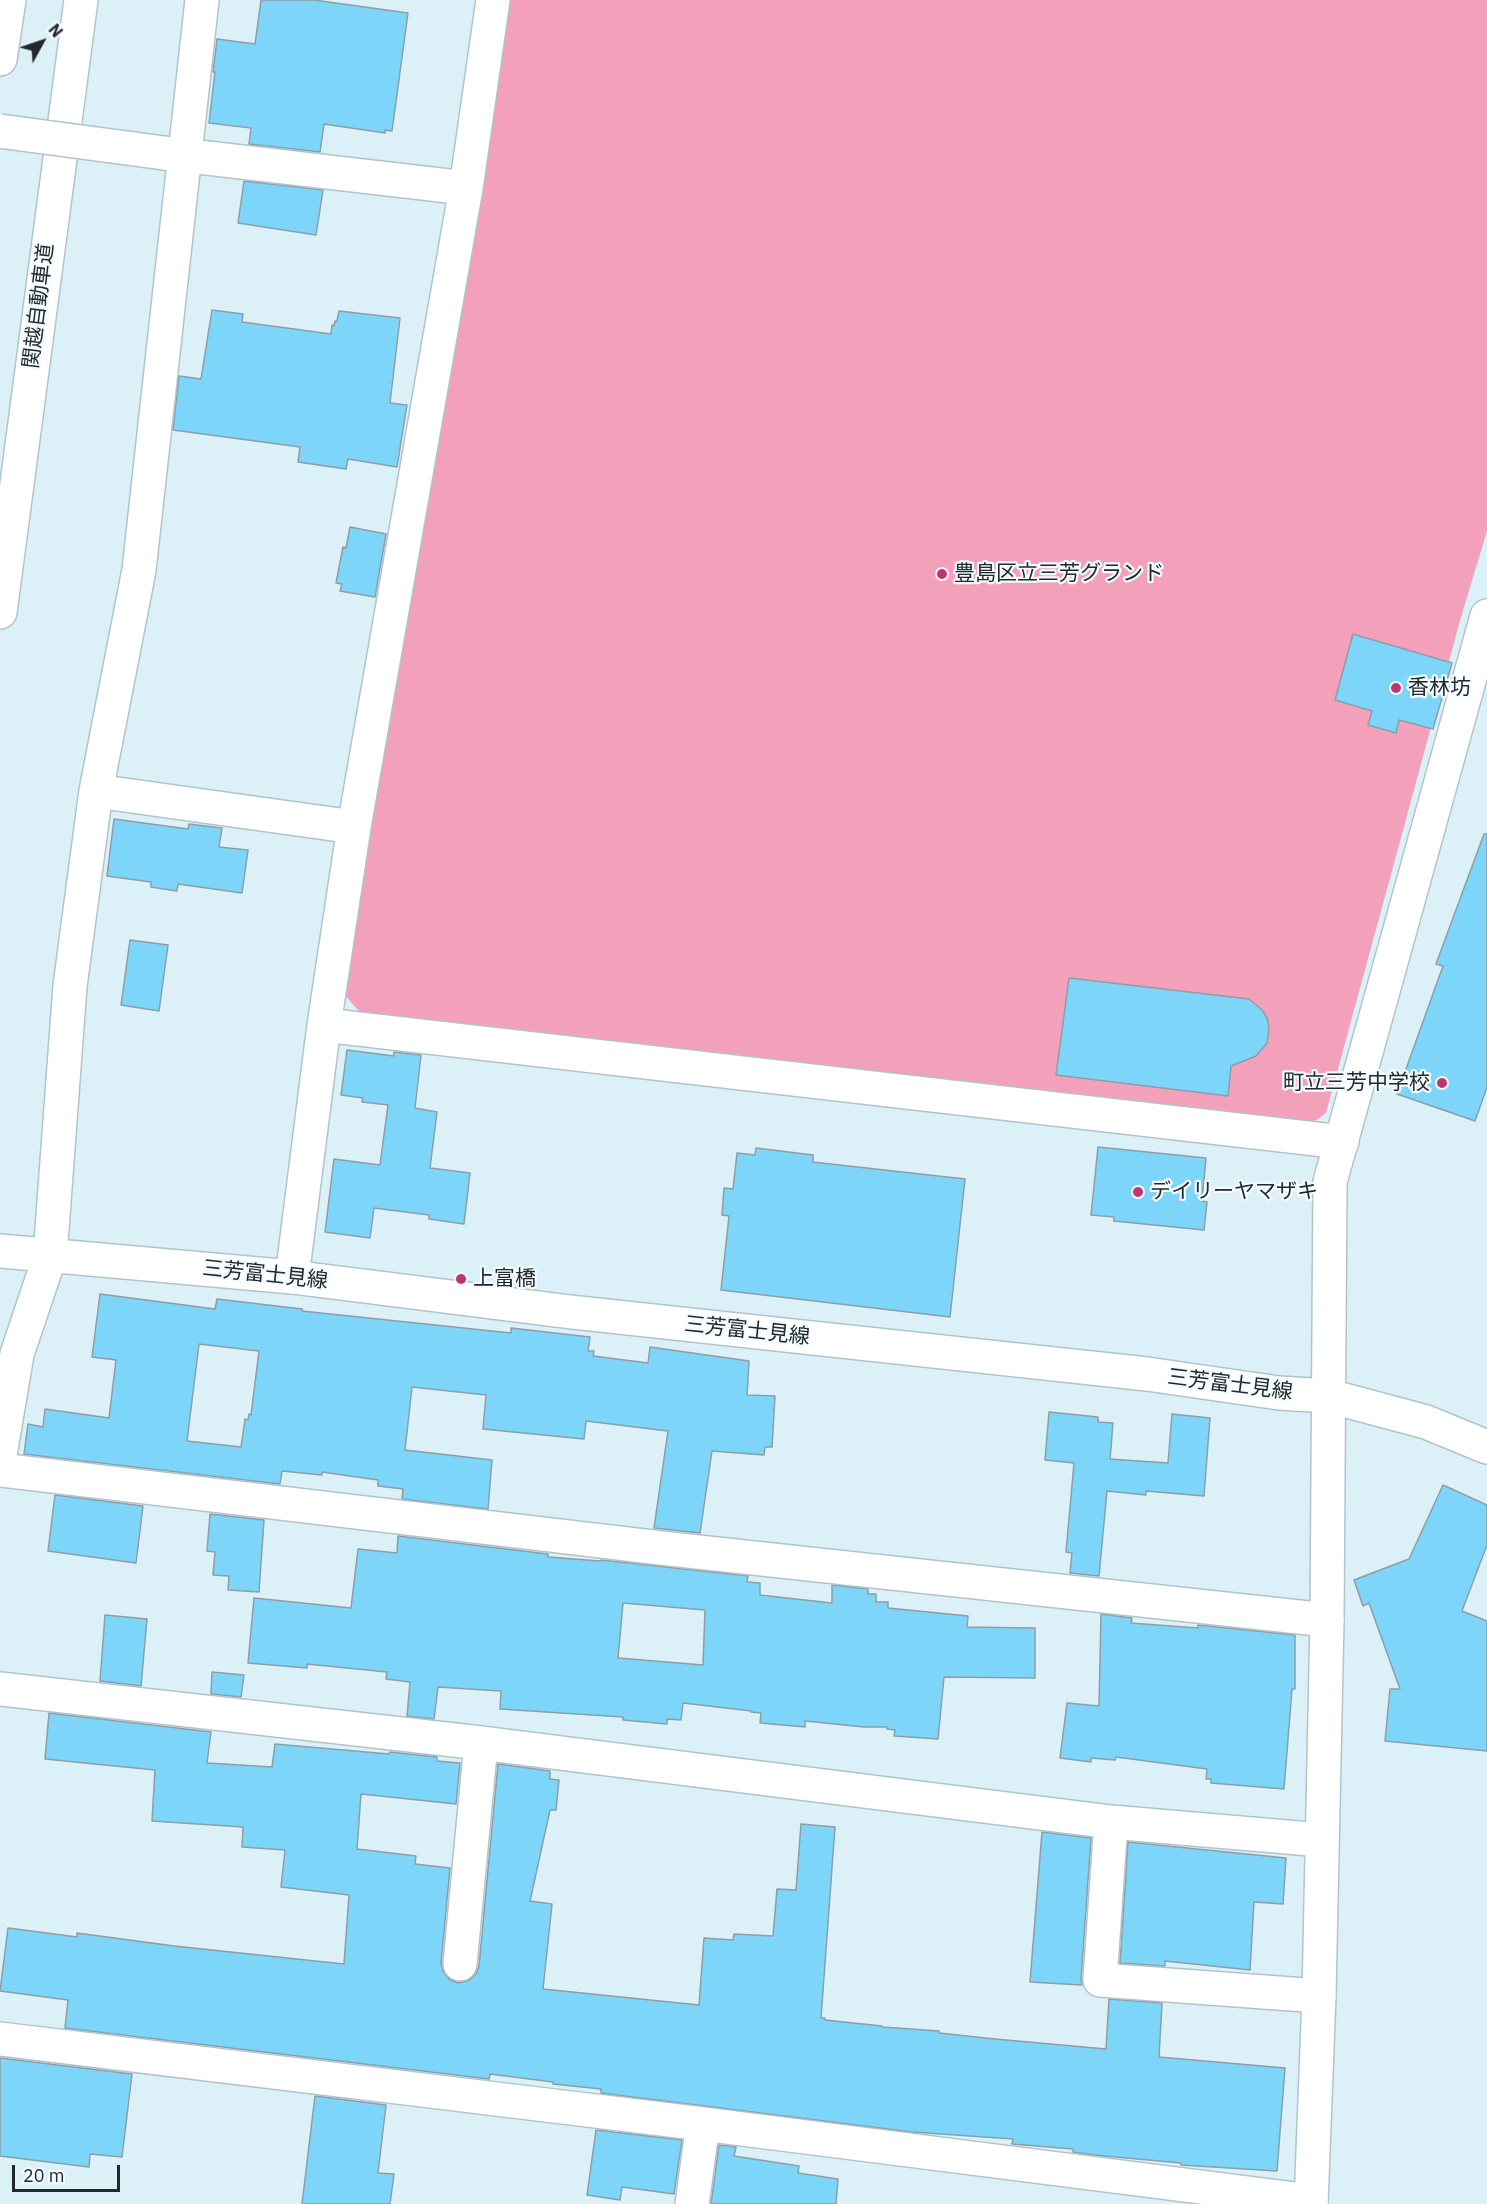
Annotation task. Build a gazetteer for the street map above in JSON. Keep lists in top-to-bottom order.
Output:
{
  "streets": {
    "main road": ["関越自動車道", "三芳富士見線"]
  },
  "places": [
    "豊島区立三芳グランド",
    "香林坊",
    "町立三芳中学校",
    "デイリーヤマザキ",
    "上富橋"
  ],
  "scale_bar": "20 m",
  "north": "top right"
}
